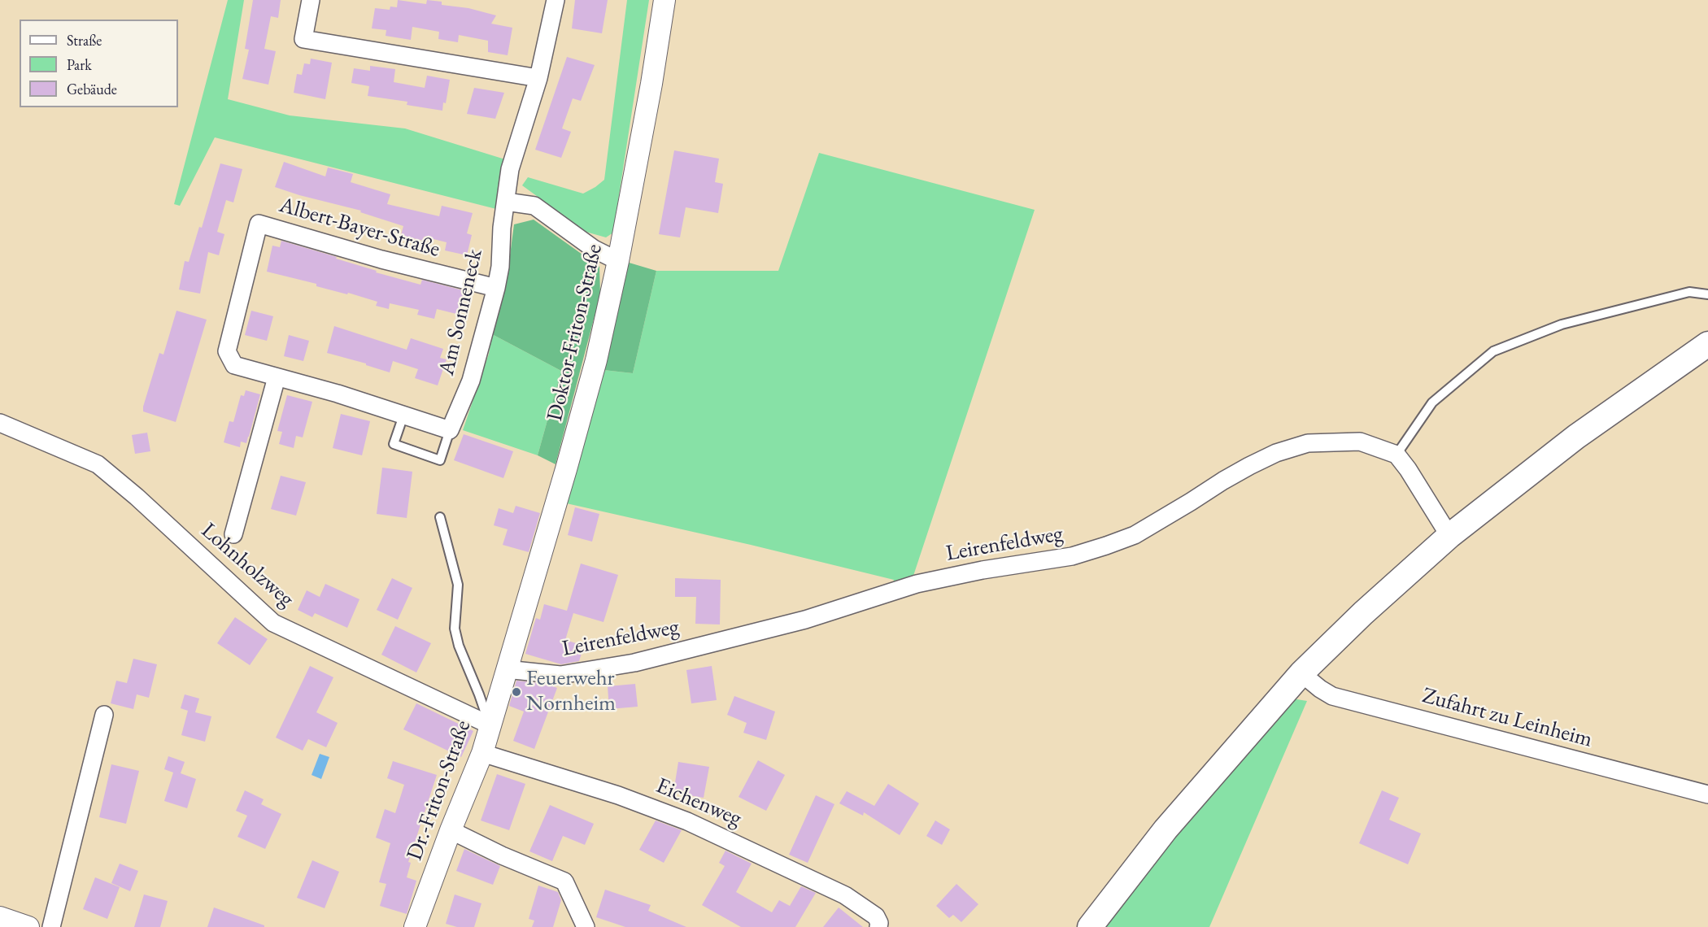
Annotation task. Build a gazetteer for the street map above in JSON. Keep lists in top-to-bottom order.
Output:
{
  "streets": {
    "street": [
      "Albert-Bayer-Straße",
      "Am Sonneneck",
      "Doktor-Friton-Straße",
      "Leirenfeldweg",
      "Lohnholzweg",
      "Zufahrt zu Leinheim",
      "Dr.-Friton-Straße",
      "Eichenweg"
    ]
  },
  "crossings": [
    ["Albert-Bayer-Straße", "Am Sonneneck"],
    ["Doktor-Friton-Straße", "Leirenfeldweg"],
    ["Doktor-Friton-Straße", "Dr.-Friton-Straße"],
    ["Leirenfeldweg", "Dr.-Friton-Straße"],
    ["Lohnholzweg", "Dr.-Friton-Straße"],
    ["Dr.-Friton-Straße", "Eichenweg"]
  ],
  "places": ["Feuerwehr Nornheim"],
  "legend": ["Straße", "Park", "Gebäude"]
}
